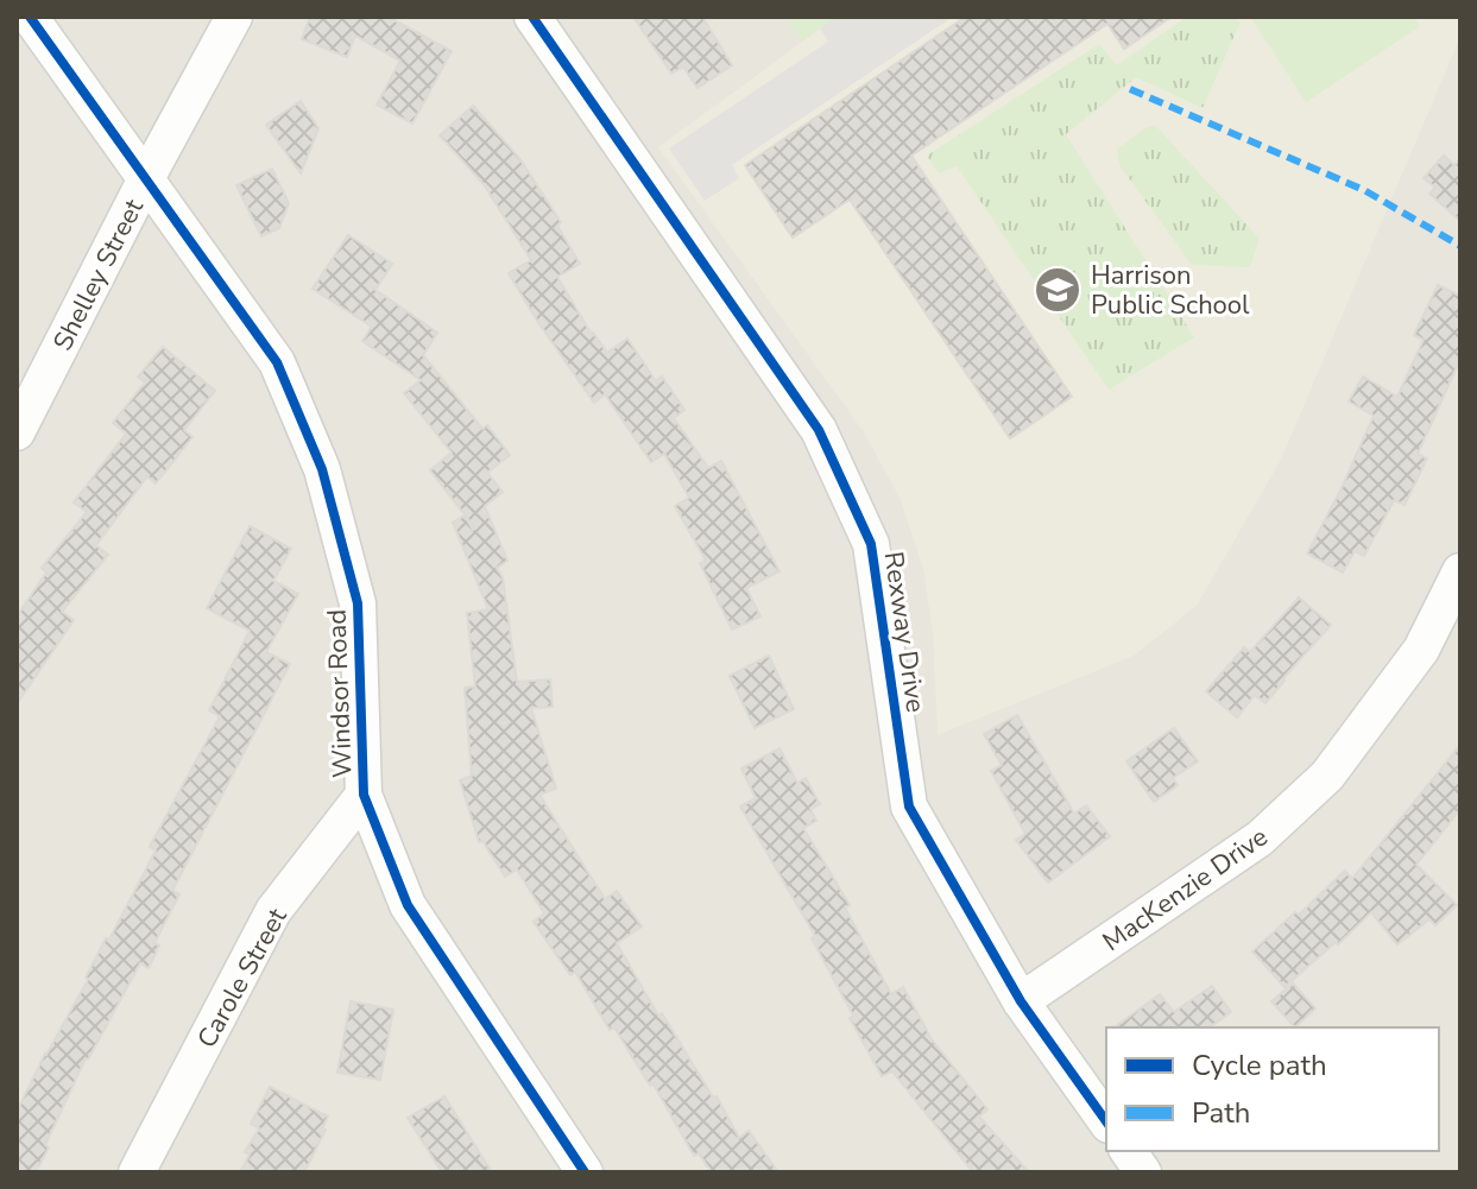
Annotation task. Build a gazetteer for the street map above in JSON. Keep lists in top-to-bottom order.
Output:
{
  "streets": {
    "street": [
      "Shelley Street",
      "Rexway Drive",
      "Windsor Road",
      "MacKenzie Drive",
      "Carole Street"
    ]
  },
  "crossings": [
    ["Shelley Street", "Windsor Road"],
    ["Rexway Drive", "MacKenzie Drive"],
    ["Windsor Road", "Carole Street"]
  ],
  "places": {
    "school or university": ["Harrison Public School"]
  },
  "legend": ["Cycle path", "Path"]
}
